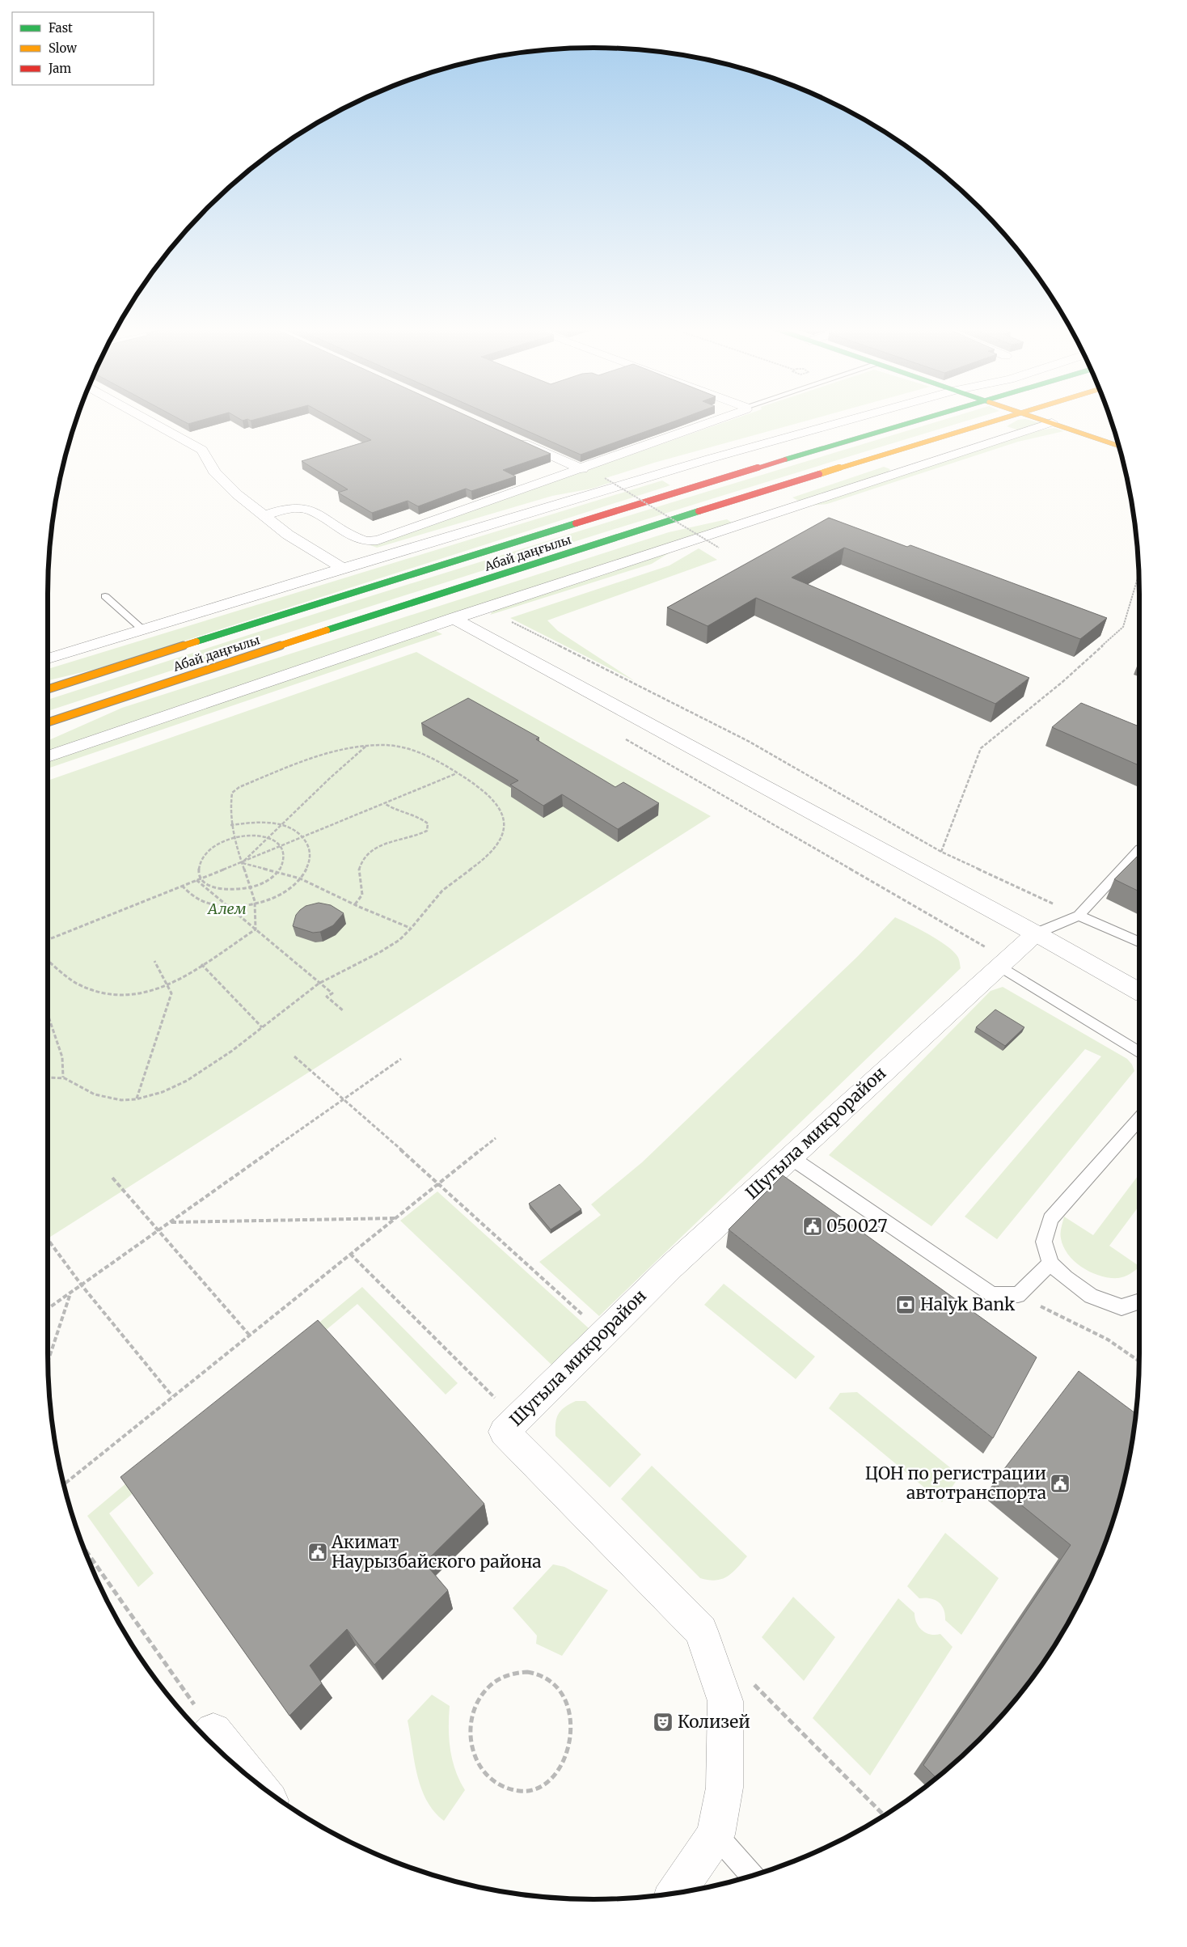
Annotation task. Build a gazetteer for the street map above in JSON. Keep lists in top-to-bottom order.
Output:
{
  "streets": {
    "main road": ["Абай даңғылы"],
    "street": ["Шугыла микрорайон"]
  },
  "parks": ["Алем"],
  "places": {
    "public building": ["050027", "ЦОН по регистрации автотранспорта", "Акимат Наурызбайского района"],
    "bank": ["Halyk Bank"],
    "theatre": ["Колизей"]
  },
  "legend": ["Fast", "Slow", "Jam"]
}
